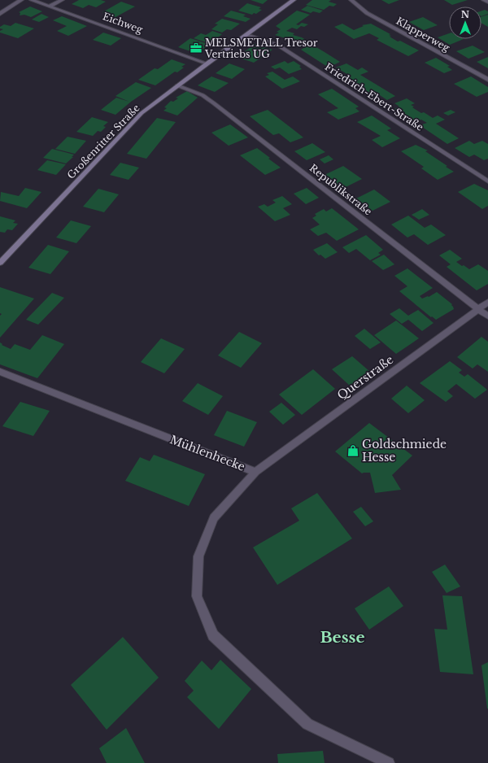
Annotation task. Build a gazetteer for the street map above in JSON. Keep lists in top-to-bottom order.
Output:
{
  "streets": {
    "main road": ["Großenritter Straße"],
    "street": [
      "Eichweg",
      "Klapperweg",
      "Friedrich-Ebert-Straße",
      "Republikstraße",
      "Querstraße",
      "Mühlenhecke"
    ]
  },
  "crossings": [
    ["Eichweg", "Großenritter Straße"],
    ["Friedrich-Ebert-Straße", "Großenritter Straße"],
    ["Großenritter Straße", "Republikstraße"],
    ["Republikstraße", "Querstraße"],
    ["Querstraße", "Mühlenhecke"]
  ],
  "districts": ["Besse"],
  "places": {
    "office": ["MELSMETALL Tresor Vertriebs UG"],
    "shop": ["Goldschmiede Hesse"]
  },
  "north": "top"
}
